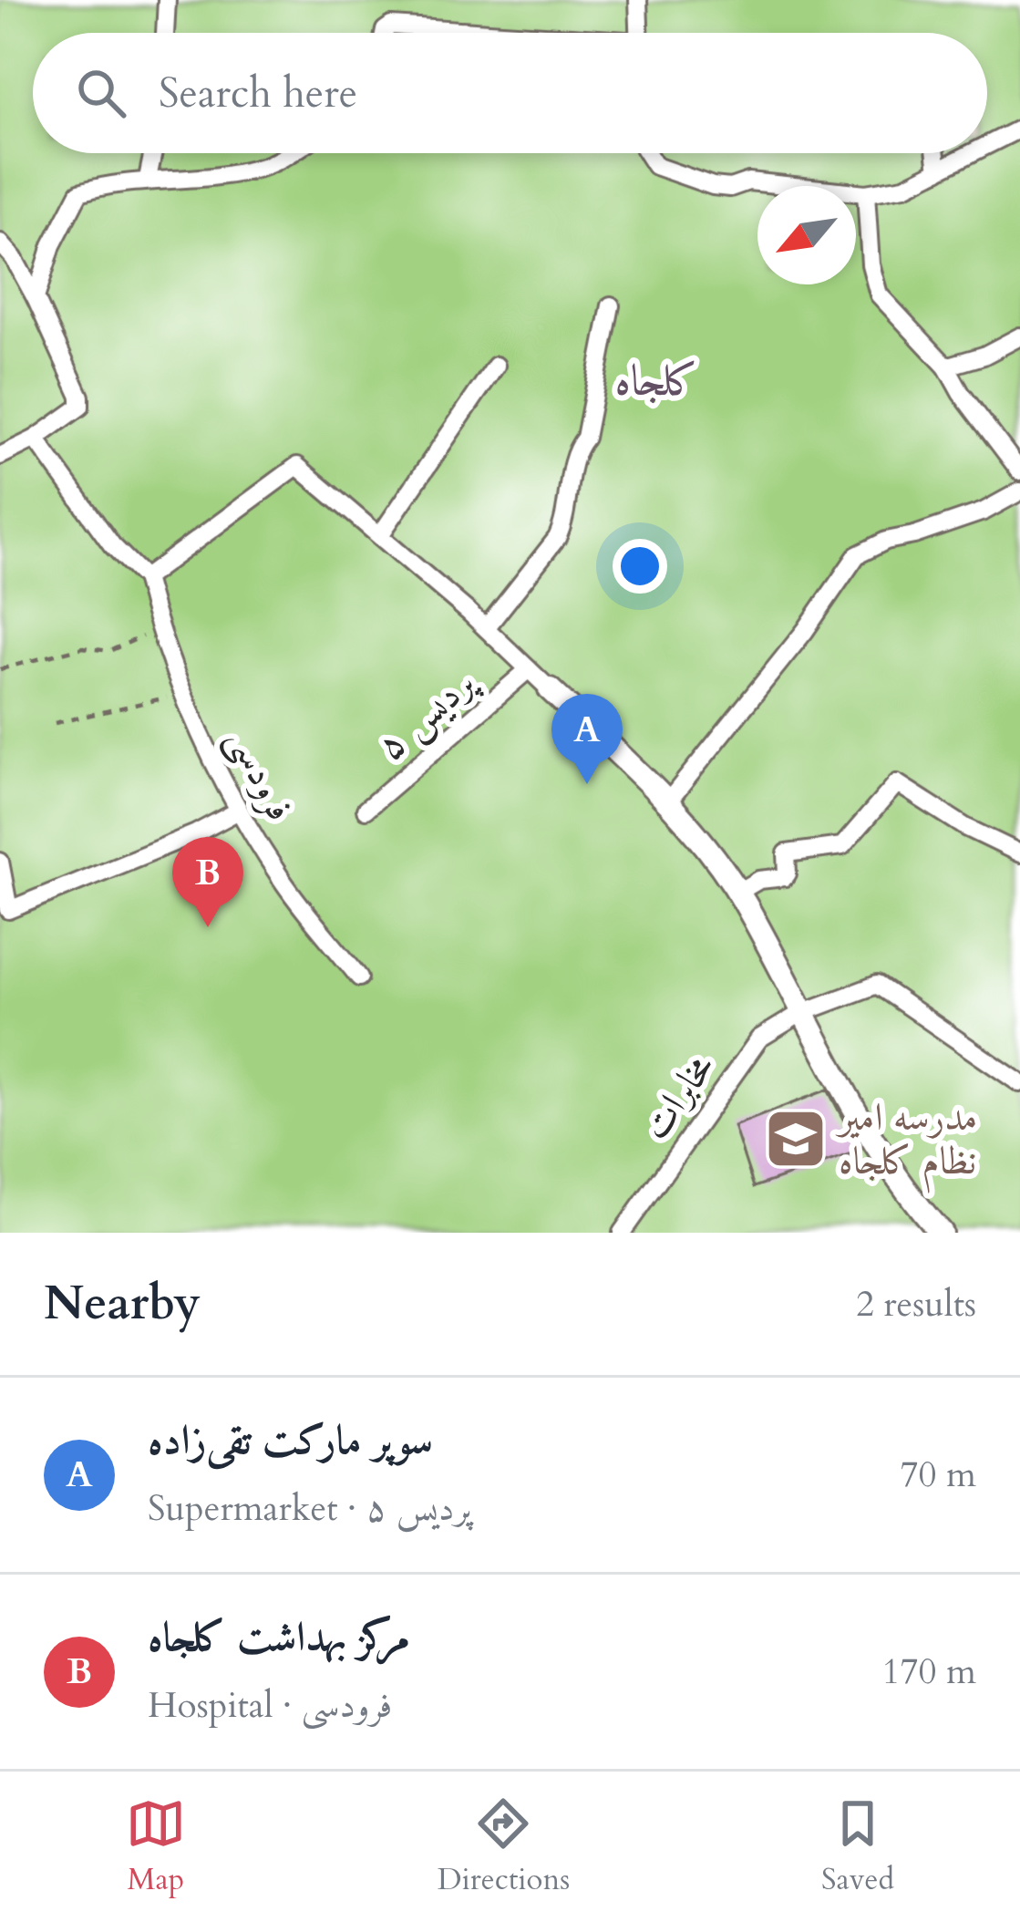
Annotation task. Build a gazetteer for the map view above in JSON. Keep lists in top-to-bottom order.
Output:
{
  "streets": {
    "street": ["پردیس ۵", "فرودسی", "مخابرات"]
  },
  "districts": ["کلجاه"],
  "places": {
    "school or university": ["مدرسه امیر نظام کلجاه"]
  },
  "north": "bottom left",
  "page": {
    "search": "Search here",
    "pins": ["A", "B"],
    "heading": ["Nearby", "2 results"],
    "list": [
      {
        "mark": "A",
        "name": "سوپر مارکت تقی‌زاده",
        "note": "Supermarket · پردیس ۵",
        "value": "70 m"
      },
      {
        "mark": "B",
        "name": "مرکز بهداشت کلجاه",
        "note": "Hospital · فرودسی",
        "value": "170 m"
      }
    ],
    "nav": ["Map", "Directions", "Saved"]
  }
}
